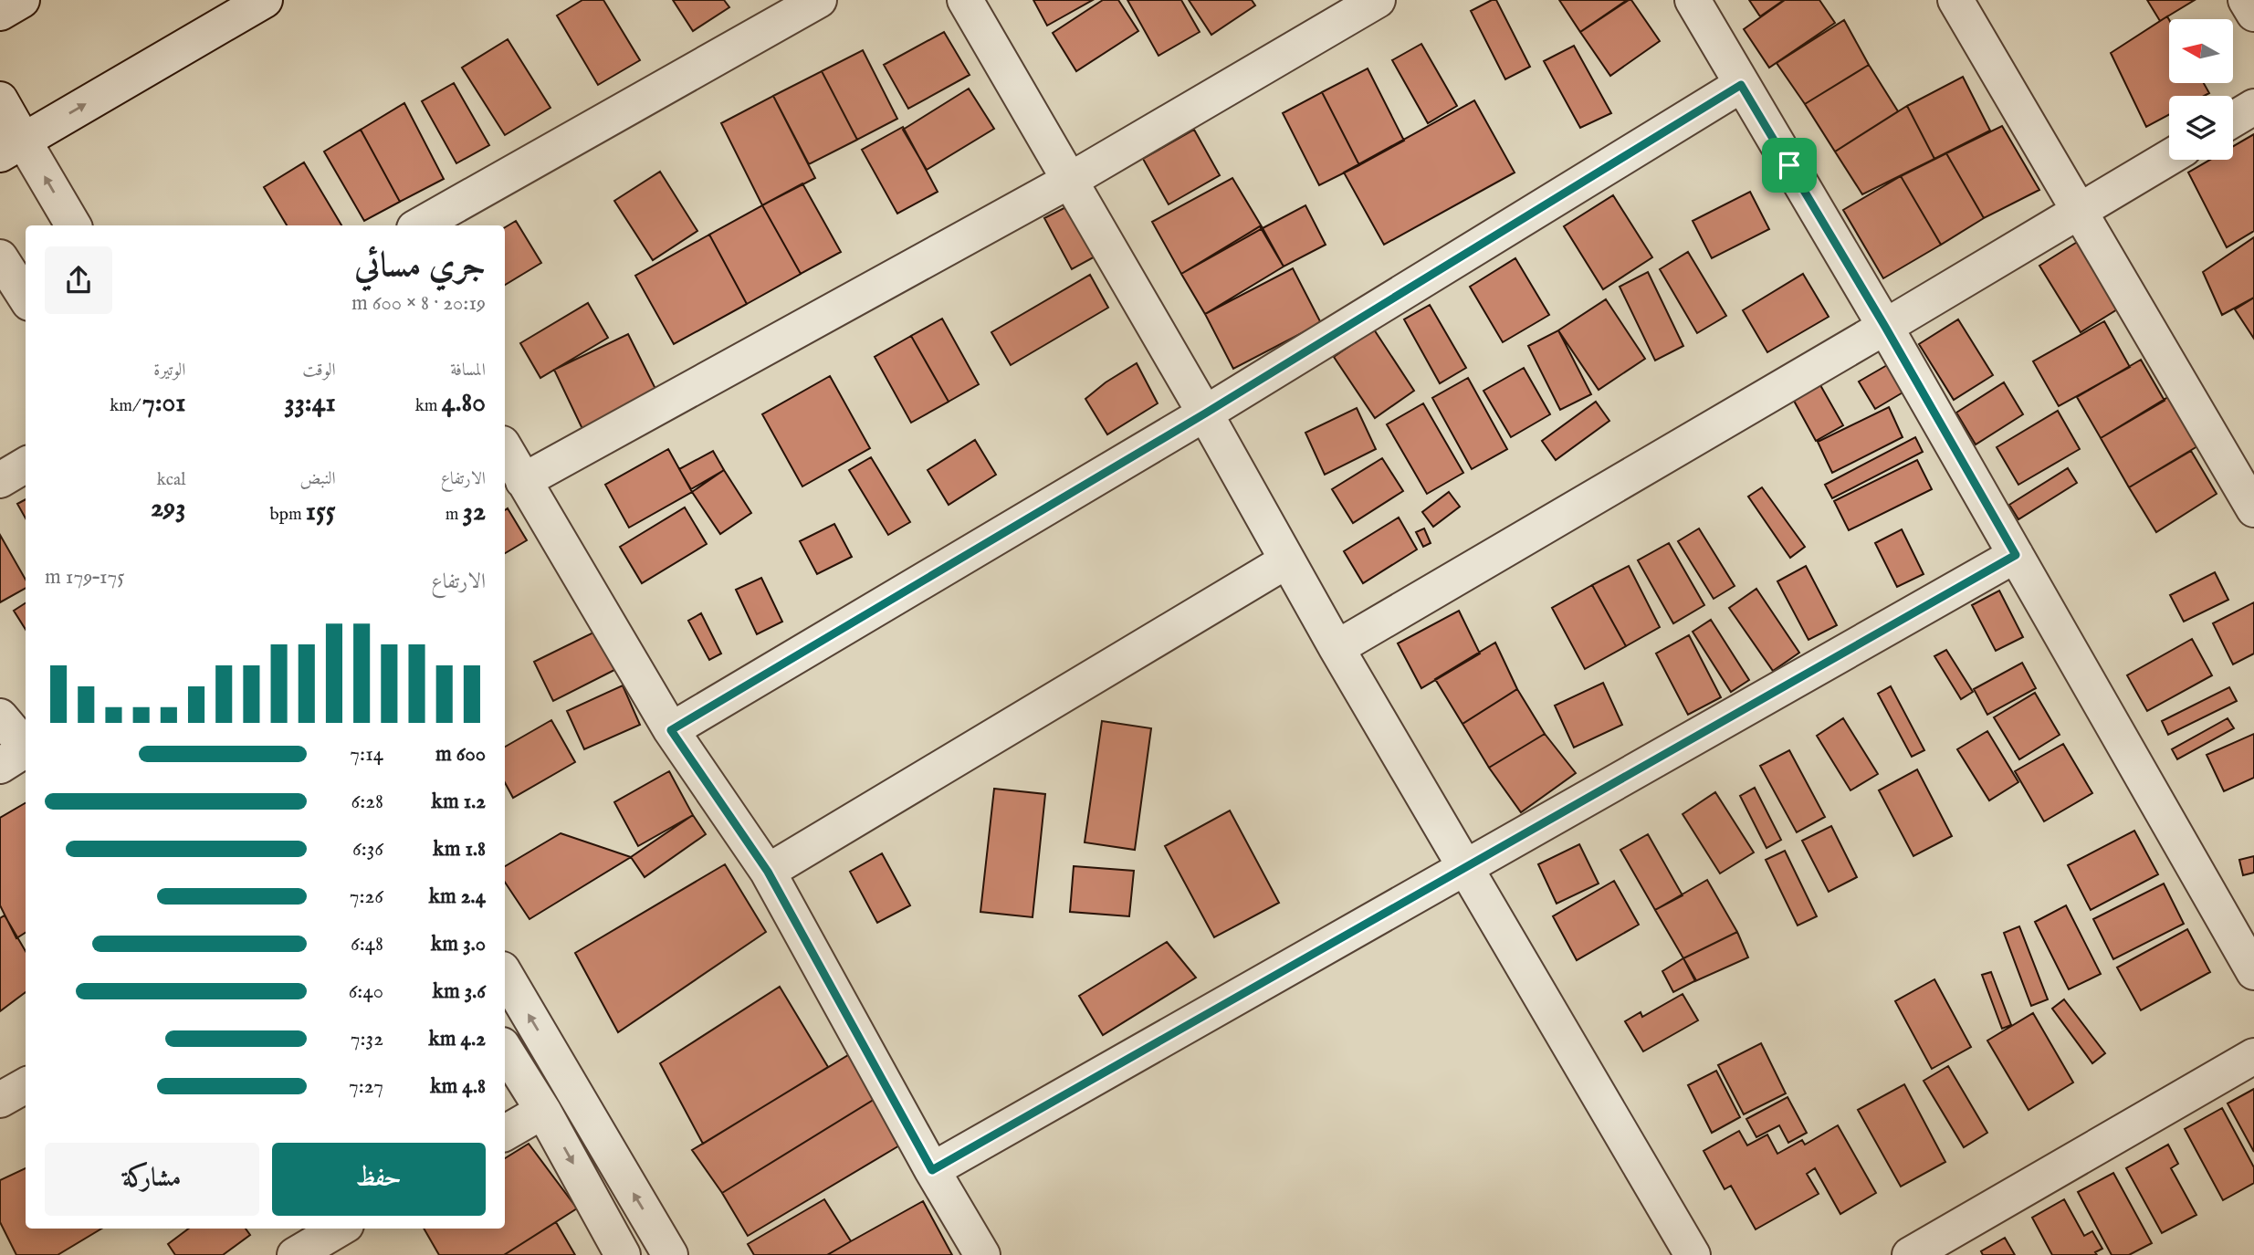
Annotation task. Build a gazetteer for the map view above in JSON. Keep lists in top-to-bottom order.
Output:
{
  "north": "left",
  "page": {
    "heading": ["جري مسائي", "20:19 · 8 × 600 m"],
    "stats": [
      ["المسافة", "4.80 km"],
      ["الوقت", "33:41"],
      ["الوتيرة", "7:01 /km"],
      ["الارتفاع", "32 m"],
      ["النبض", "155 bpm"],
      ["kcal", "293"]
    ],
    "chart": ["الارتفاع", "175–179 m"],
    "list": [
      {
        "name": "600 m",
        "note": "7:14"
      },
      {
        "name": "1.2 km",
        "note": "6:28"
      },
      {
        "name": "1.8 km",
        "note": "6:36"
      },
      {
        "name": "2.4 km",
        "note": "7:26"
      },
      {
        "name": "3.0 km",
        "note": "6:48"
      },
      {
        "name": "3.6 km",
        "note": "6:40"
      },
      {
        "name": "4.2 km",
        "note": "7:32"
      },
      {
        "name": "4.8 km",
        "note": "7:27"
      }
    ],
    "buttons": ["حفظ", "مشاركة"]
  }
}
